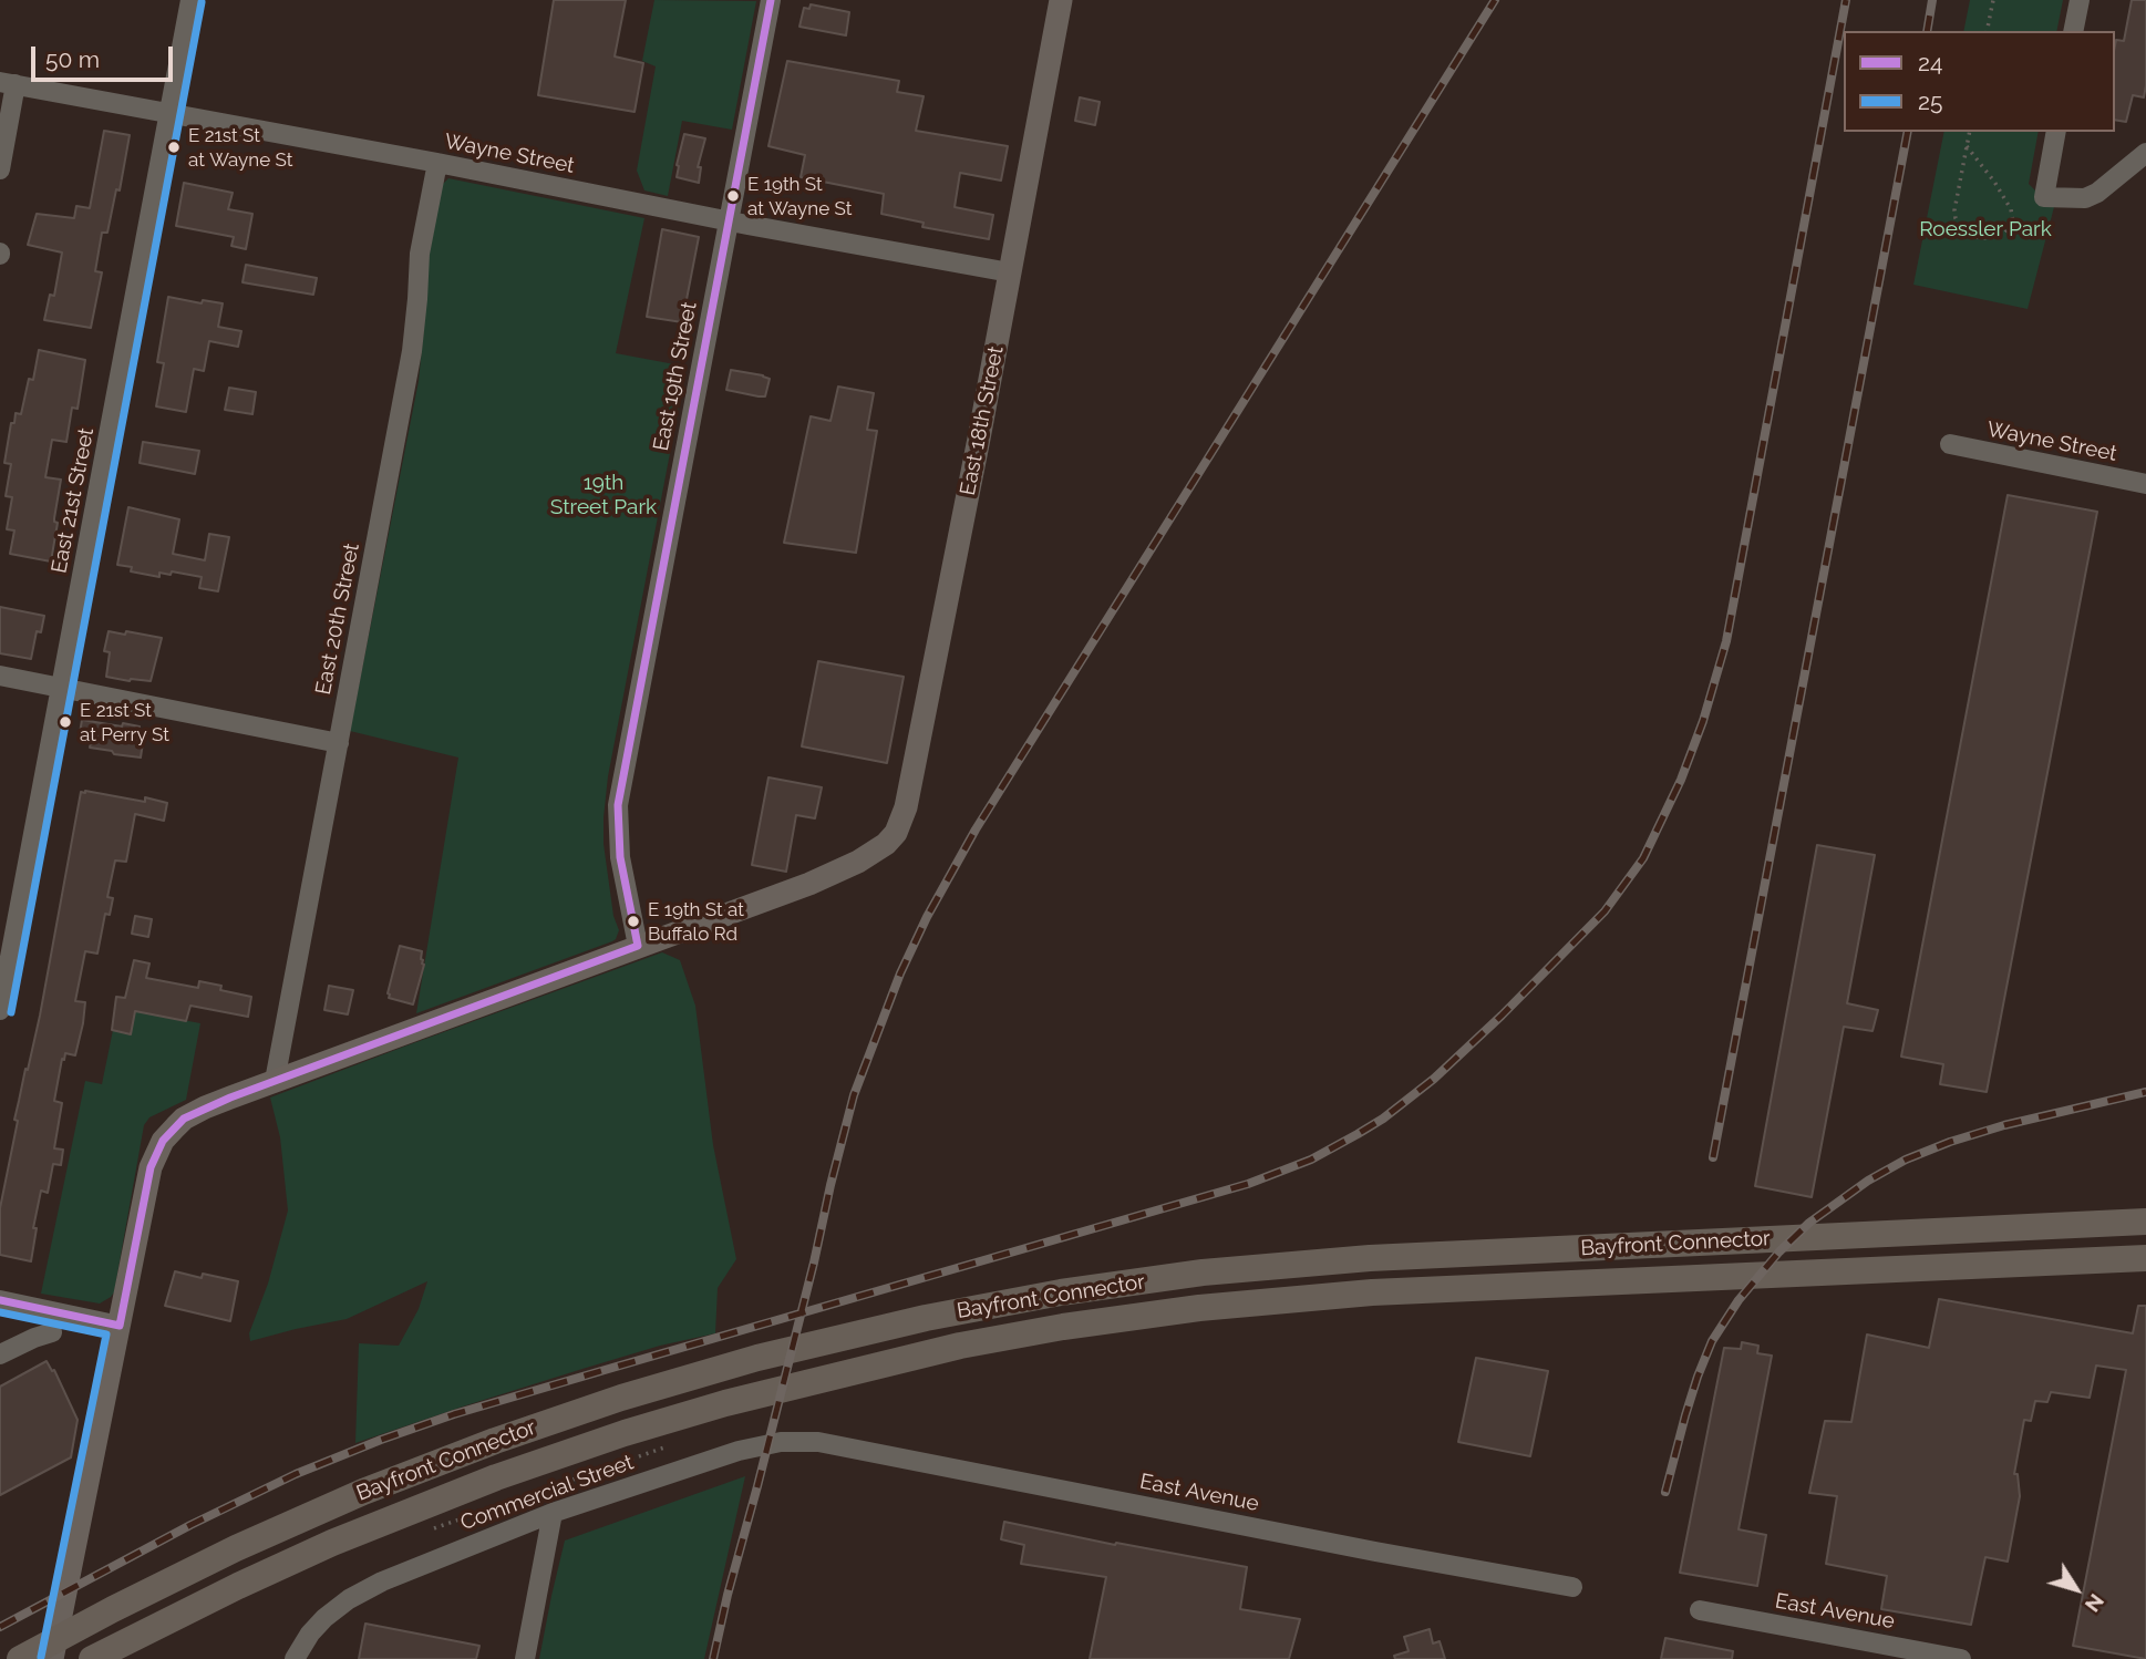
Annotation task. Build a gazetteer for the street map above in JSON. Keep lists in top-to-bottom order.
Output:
{
  "streets": {
    "highway": ["Bayfront Connector"],
    "main road": ["East 18th Street"],
    "street": [
      "Wayne Street",
      "East 19th Street",
      "East 21st Street",
      "East 20th Street",
      "Commercial Street",
      "East Avenue"
    ]
  },
  "crossings": [
    ["Wayne Street", "East 19th Street"],
    ["Wayne Street", "East 18th Street"],
    ["Wayne Street", "East 21st Street"],
    ["Wayne Street", "East 20th Street"],
    ["East 19th Street", "East 18th Street"],
    ["Commercial Street", "East Avenue"]
  ],
  "parks": ["Roessler Park", "19th Street Park"],
  "places": [
    "E 21st St at Wayne St",
    "E 19th St at Wayne St",
    "E 21st St at Perry St",
    "E 19th St at Buffalo Rd"
  ],
  "lines": ["transit line 24", "transit line 25"],
  "legend": ["24", "25"],
  "scale_bar": "50 m",
  "north": "bottom right"
}
